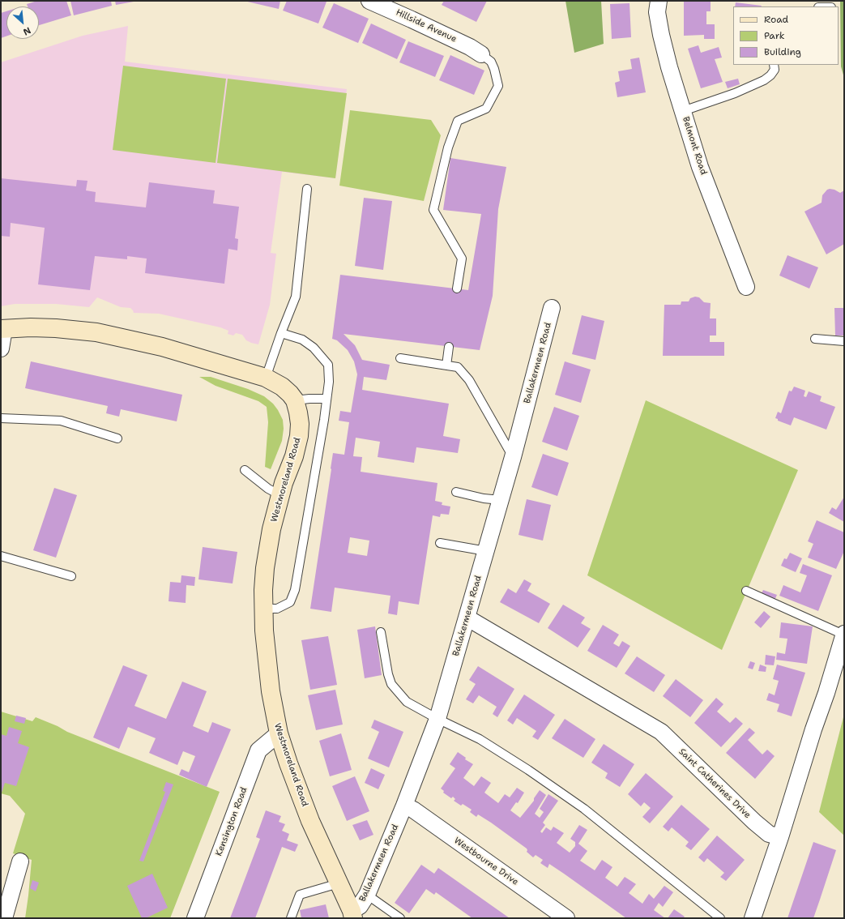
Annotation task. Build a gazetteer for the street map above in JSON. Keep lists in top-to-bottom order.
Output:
{
  "streets": {
    "main road": ["Westmoreland Road"],
    "street": [
      "Hillside Avenue",
      "Belmont Road",
      "Ballakermeen Road",
      "Saint Catherines Drive",
      "Kensington Road",
      "Westbourne Drive"
    ]
  },
  "crossings": [
    ["Ballakermeen Road", "Westmoreland Road"],
    ["Ballakermeen Road", "Saint Catherines Drive"],
    ["Ballakermeen Road", "Westbourne Drive"],
    ["Westmoreland Road", "Kensington Road"]
  ],
  "legend": ["Road", "Park", "Building"],
  "north": "bottom right"
}
